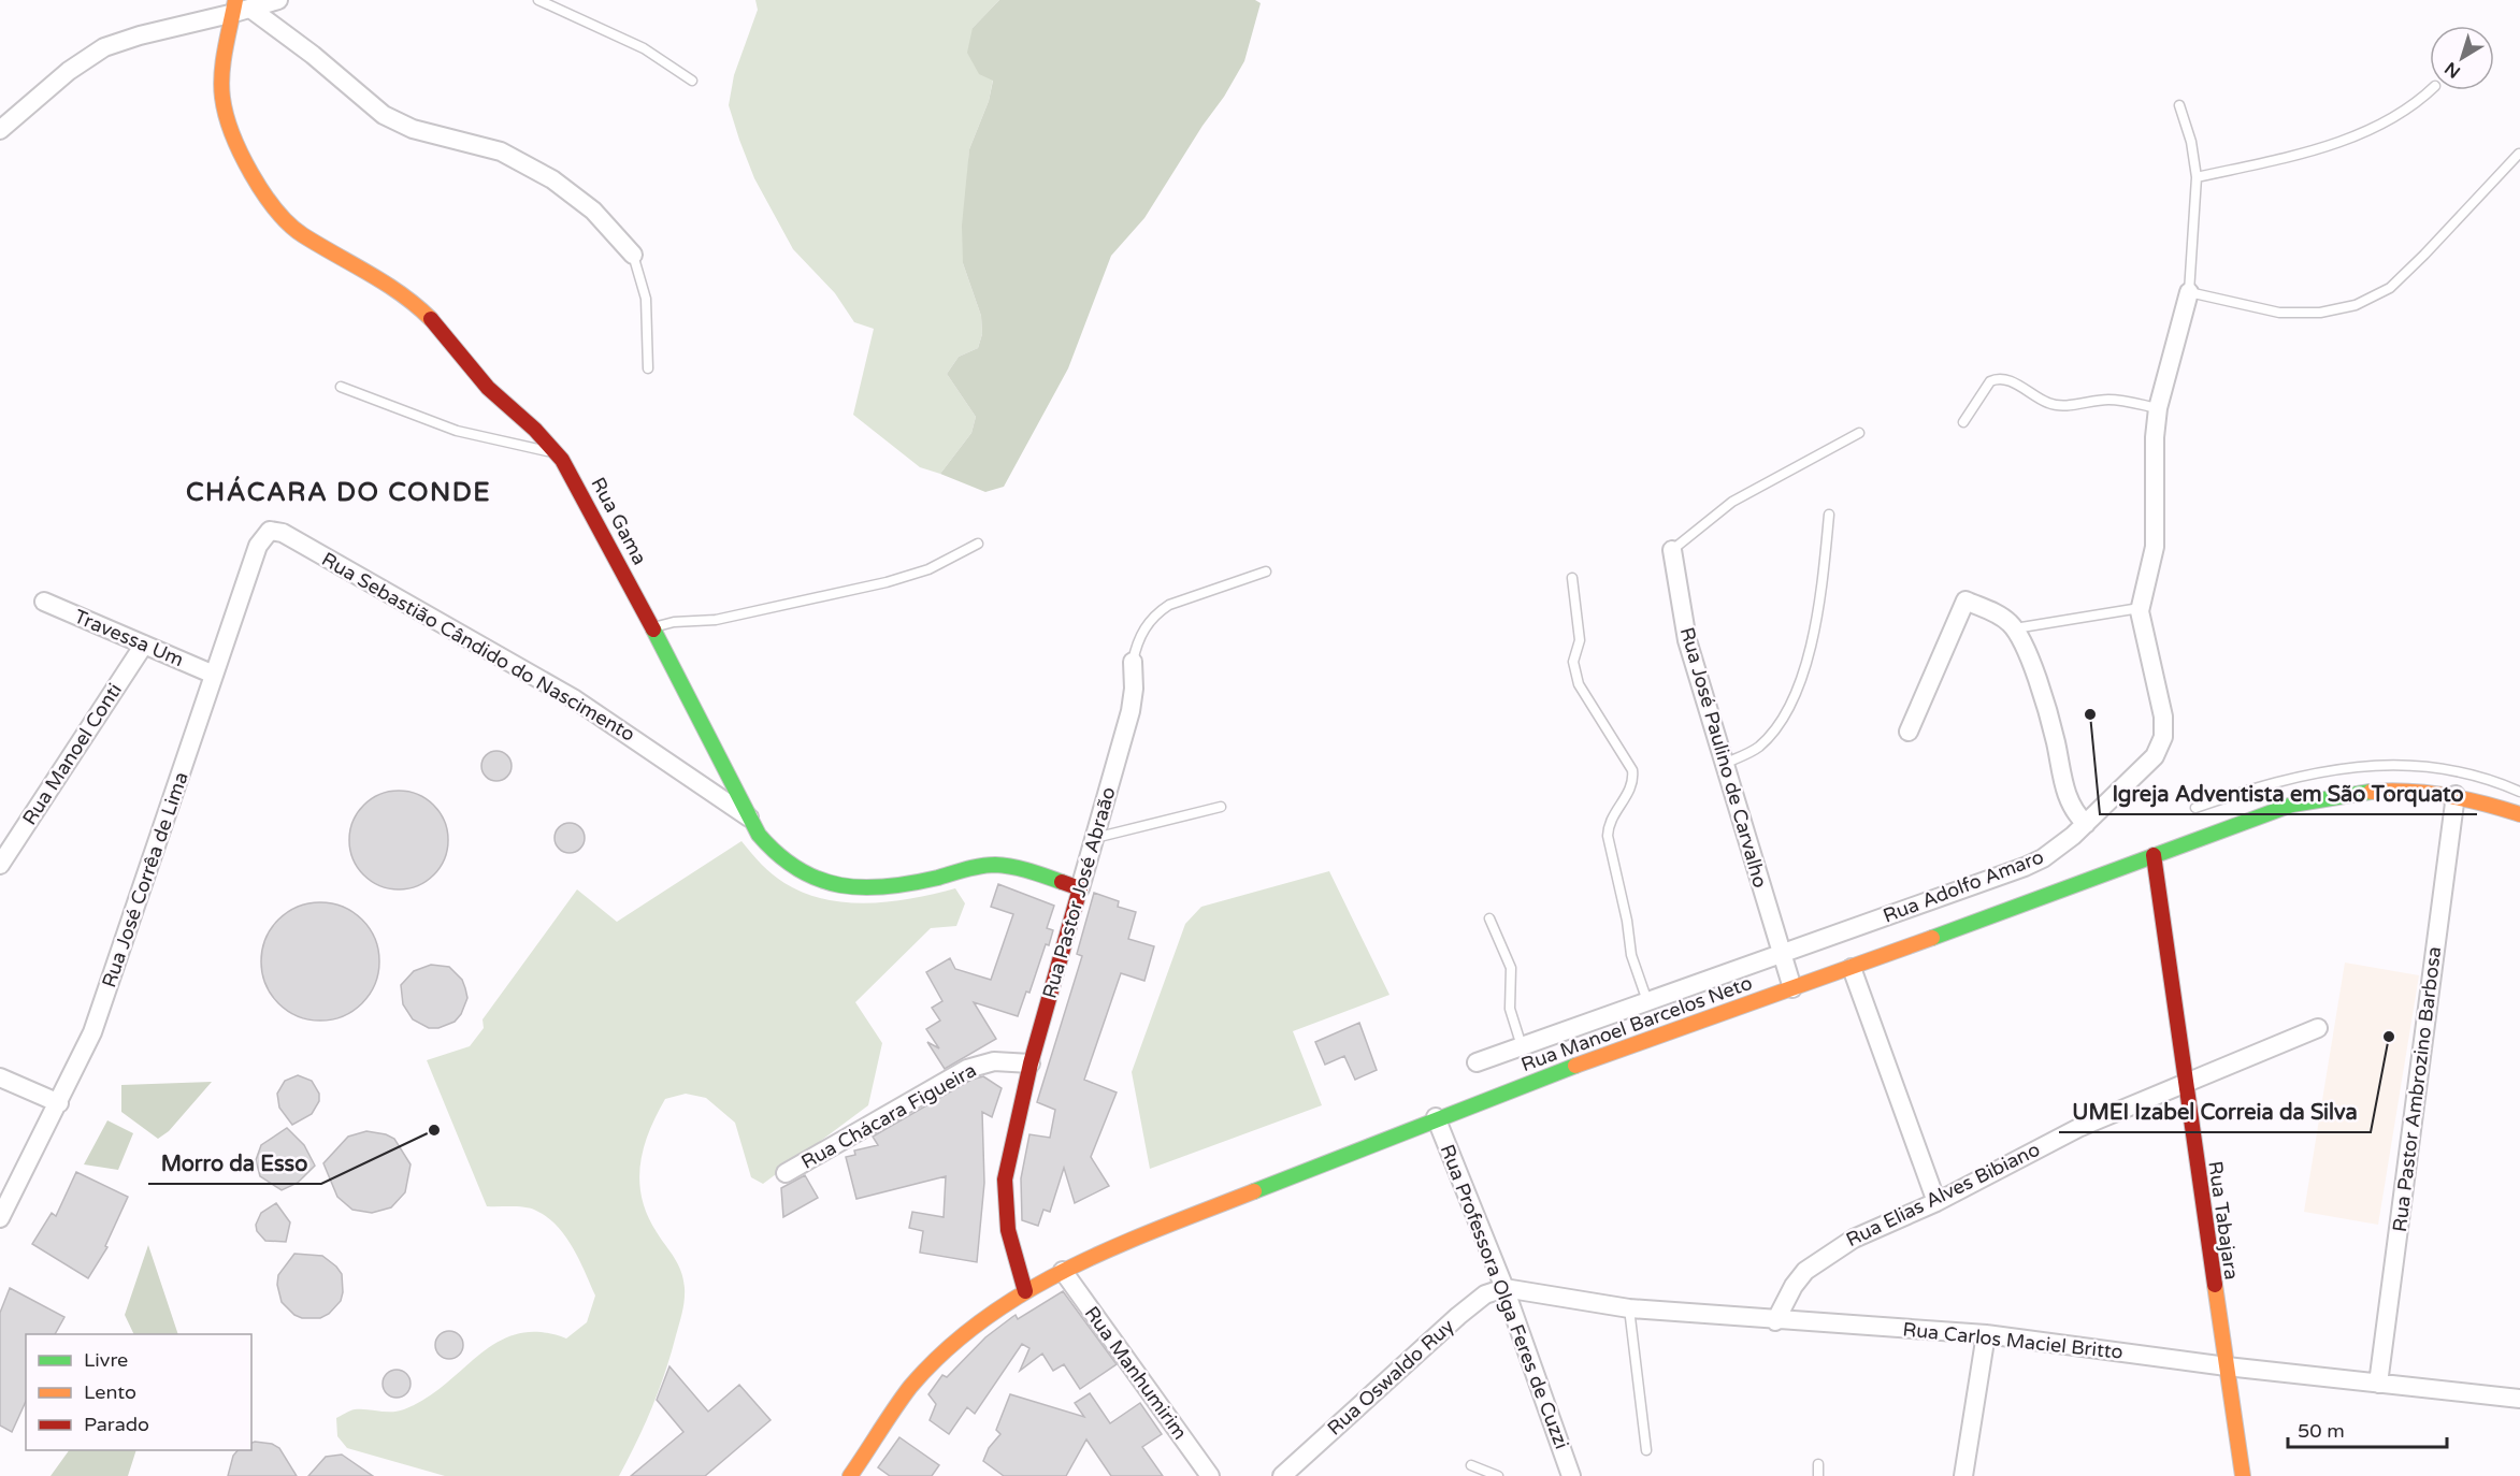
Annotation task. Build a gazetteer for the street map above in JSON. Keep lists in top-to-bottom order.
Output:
{
  "streets": {
    "street": [
      "Rua Gama",
      "Travessa Um",
      "Rua Sebastião Cândido do Nascimento",
      "Rua Manoel Conti",
      "Rua José Paulino de Carvalho",
      "Rua José Corrêa de Lima",
      "Rua Adolfo Amaro",
      "Rua Pastor José Abraão",
      "Rua Manoel Barcelos Neto",
      "Rua Pastor Ambrozino Barbosa",
      "Rua Chácara Figueira",
      "Rua Elias Alves Bibiano",
      "Rua Tabajara",
      "Rua Professora Olga Feres de Cuzzi",
      "Rua Carlos Maciel Britto",
      "Rua Manhumirim",
      "Rua Oswaldo Ruy"
    ]
  },
  "crossings": [
    ["Rua Gama", "Rua Sebastião Cândido do Nascimento"],
    ["Rua Gama", "Rua Pastor José Abraão"],
    ["Travessa Um", "Rua Manoel Conti"],
    ["Travessa Um", "Rua José Corrêa de Lima"],
    ["Rua Sebastião Cândido do Nascimento", "Rua José Corrêa de Lima"],
    ["Rua José Paulino de Carvalho", "Rua Adolfo Amaro"],
    ["Rua José Paulino de Carvalho", "Rua Manoel Barcelos Neto"],
    ["Rua Pastor José Abraão", "Rua Manoel Barcelos Neto"],
    ["Rua Pastor José Abraão", "Rua Chácara Figueira"],
    ["Rua Manoel Barcelos Neto", "Rua Pastor Ambrozino Barbosa"],
    ["Rua Manoel Barcelos Neto", "Rua Tabajara"],
    ["Rua Manoel Barcelos Neto", "Rua Professora Olga Feres de Cuzzi"],
    ["Rua Manoel Barcelos Neto", "Rua Manhumirim"],
    ["Rua Pastor Ambrozino Barbosa", "Rua Carlos Maciel Britto"],
    ["Rua Elias Alves Bibiano", "Rua Tabajara"],
    ["Rua Elias Alves Bibiano", "Rua Carlos Maciel Britto"],
    ["Rua Tabajara", "Rua Carlos Maciel Britto"],
    ["Rua Professora Olga Feres de Cuzzi", "Rua Carlos Maciel Britto"],
    ["Rua Professora Olga Feres de Cuzzi", "Rua Oswaldo Ruy"],
    ["Rua Carlos Maciel Britto", "Rua Oswaldo Ruy"]
  ],
  "districts": ["CHÁCARA DO CONDE"],
  "places": ["Igreja Adventista em São Torquato", "UMEI Izabel Correia da Silva", "Morro da Esso"],
  "legend": ["Livre", "Lento", "Parado"],
  "scale_bar": "50 m",
  "north": "bottom left"
}
